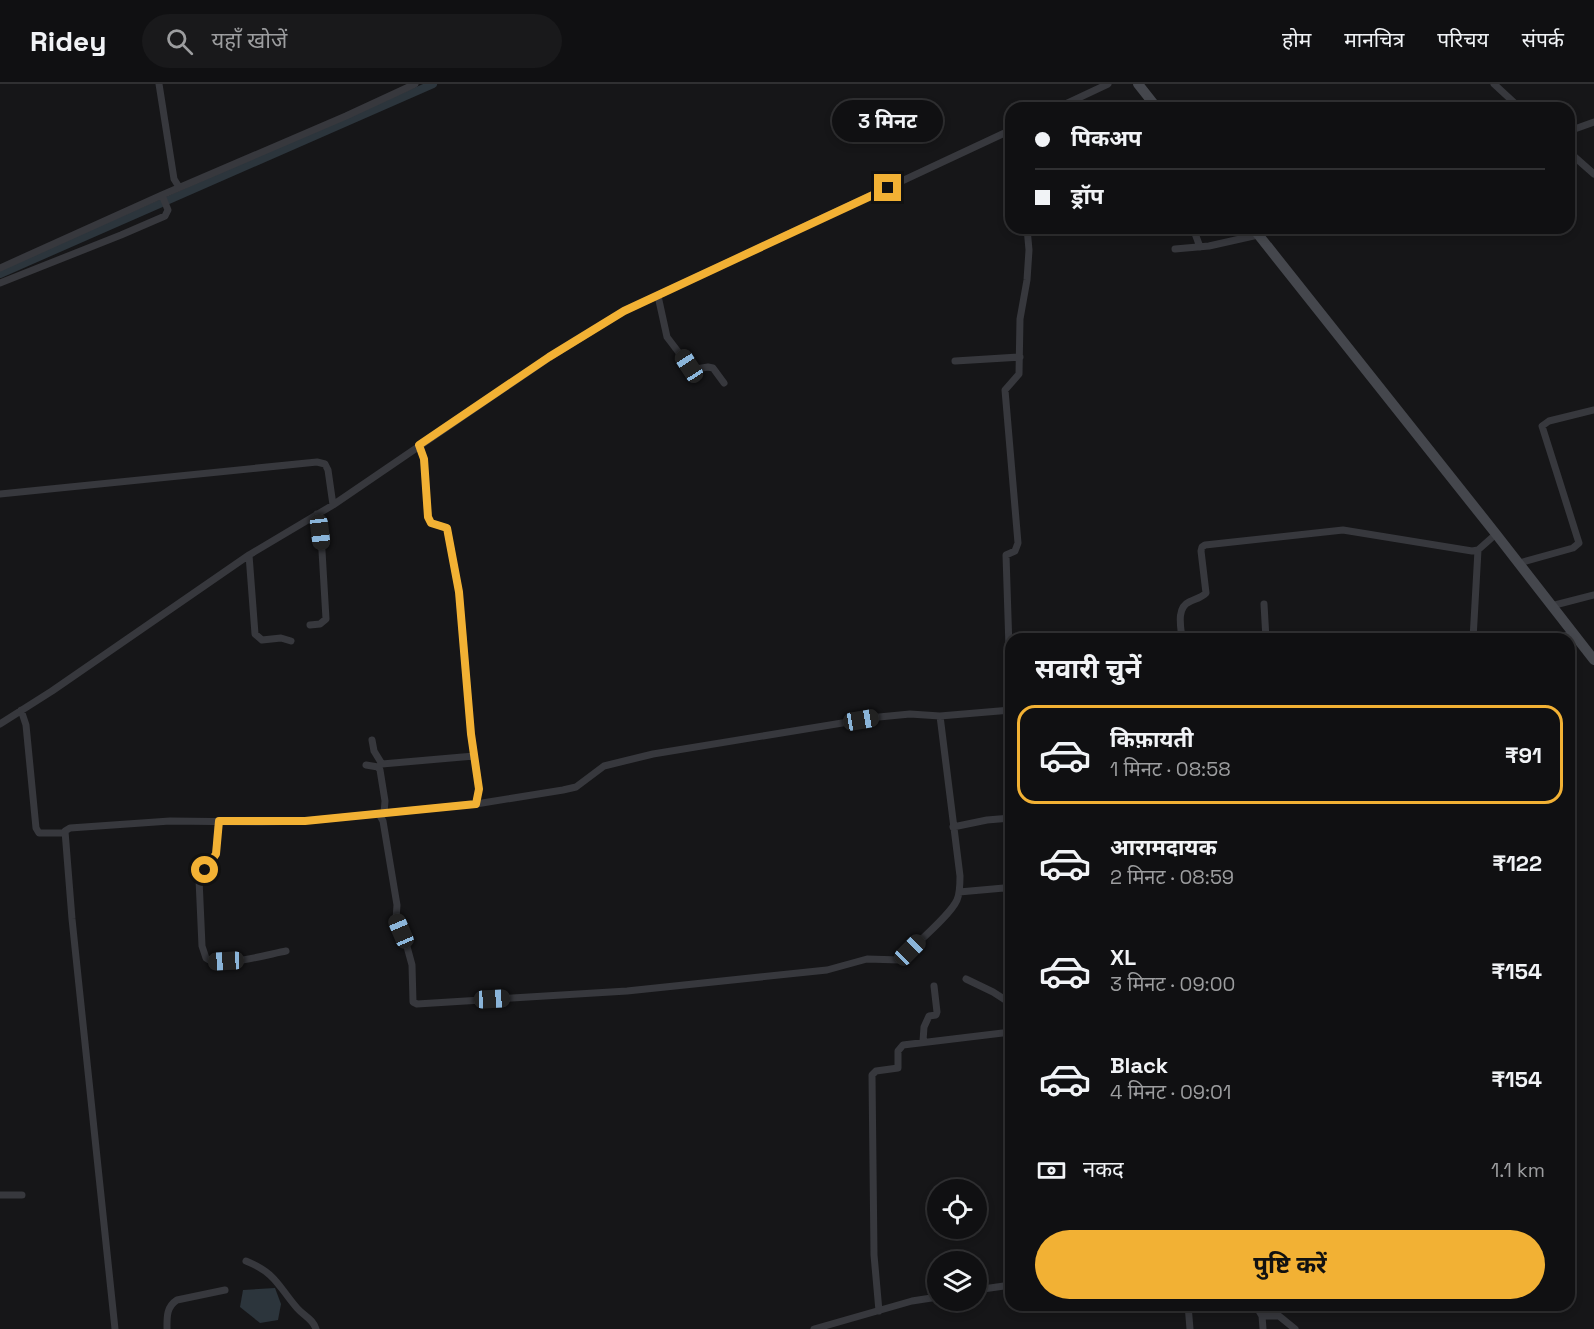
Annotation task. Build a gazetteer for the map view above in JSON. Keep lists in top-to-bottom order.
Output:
{
  "page": {
    "header": "Ridey",
    "search": "यहाँ खोजें",
    "nav": [
      "होम",
      "मानचित्र",
      "परिचय",
      "संपर्क"
    ],
    "bubble": "3 मिनट",
    "banner": ["पिकअप", "ड्रॉप"],
    "heading": "सवारी चुनें",
    "list": [
      {
        "name": "किफ़ायती",
        "note": "1 मिनट · 08:58",
        "value": "₹91"
      },
      {
        "name": "आरामदायक",
        "note": "2 मिनट · 08:59",
        "value": "₹122"
      },
      {
        "name": "XL",
        "note": "3 मिनट · 09:00",
        "value": "₹154"
      },
      {
        "name": "Black",
        "note": "4 मिनट · 09:01",
        "value": "₹154"
      }
    ],
    "pay": ["नकद", "1.1 km"],
    "buttons": "पुष्टि करें"
  }
}
